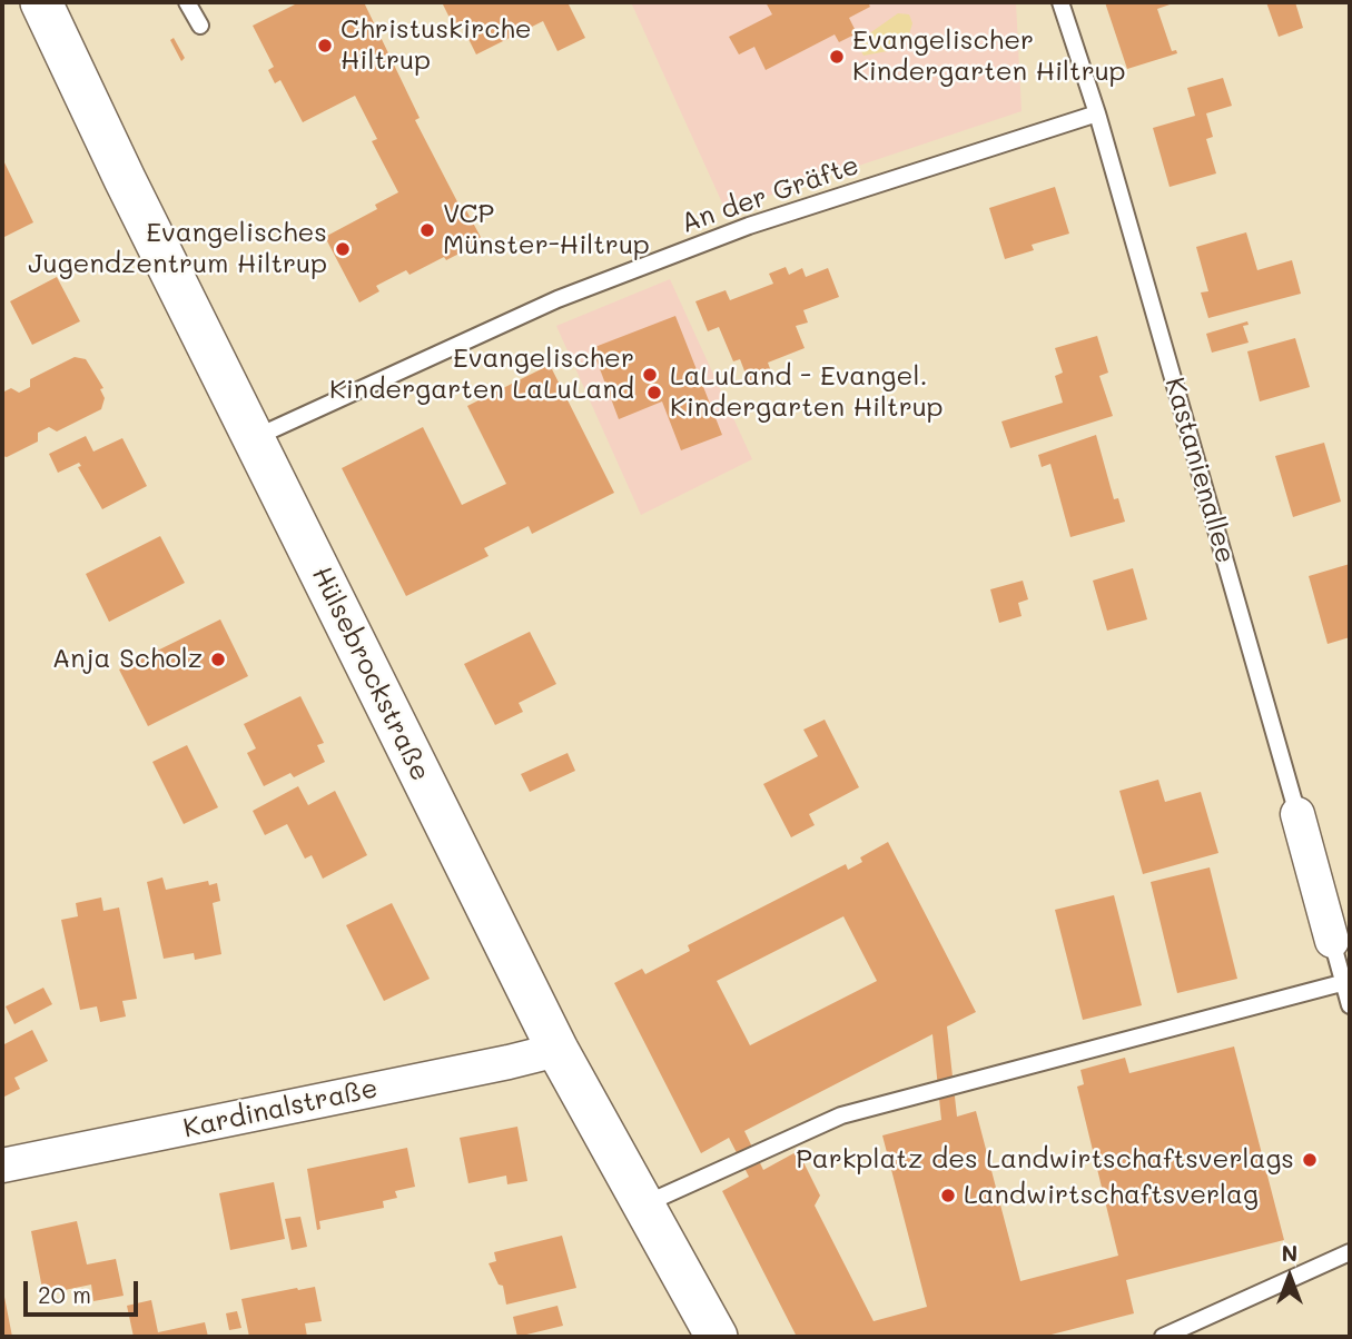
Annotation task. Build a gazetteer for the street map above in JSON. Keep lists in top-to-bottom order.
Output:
{
  "streets": {
    "street": ["Kastanienallee", "Hülsebrockstraße", "Kardinalstraße"],
    "lane": ["An der Gräfte"]
  },
  "crossings": [
    ["An der Gräfte", "Kastanienallee"],
    ["An der Gräfte", "Hülsebrockstraße"],
    ["Hülsebrockstraße", "Kardinalstraße"]
  ],
  "places": [
    "Christuskirche Hiltrup",
    "Evangelischer Kindergarten Hiltrup",
    "VCP Münster-Hiltrup",
    "Evangelisches Jugendzentrum Hiltrup",
    "Evangelischer Kindergarten LaLuLand",
    "LaLuLand - Evangel. Kindergarten Hiltrup",
    "Anja Scholz",
    "Parkplatz des Landwirtschaftsverlags",
    "Landwirtschaftsverlag"
  ],
  "scale_bar": "20 m",
  "north": "top"
}
